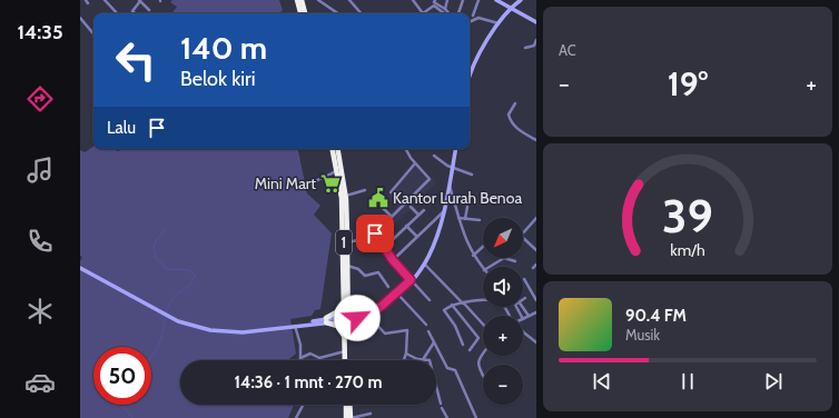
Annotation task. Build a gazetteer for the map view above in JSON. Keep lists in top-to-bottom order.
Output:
{
  "streets": {
    "highway": ["1"]
  },
  "places": {
    "supermarket": ["Mini Mart"],
    "public building": ["Kantor Lurah Benoa"]
  },
  "north": "bottom left",
  "page": {
    "tabs": "14:35",
    "tile": "AC",
    "turn": ["140 m", "Belok kiri"],
    "heat": ["−", "19°", "+"],
    "then": "Lalu",
    "map_buttons": ["+", "−"],
    "song": ["90.4 FM", "Musik"],
    "limit": "50",
    "trip": "14:36 · 1 mnt · 270 m",
    "gauge": ["39", "km/h"]
  }
}
